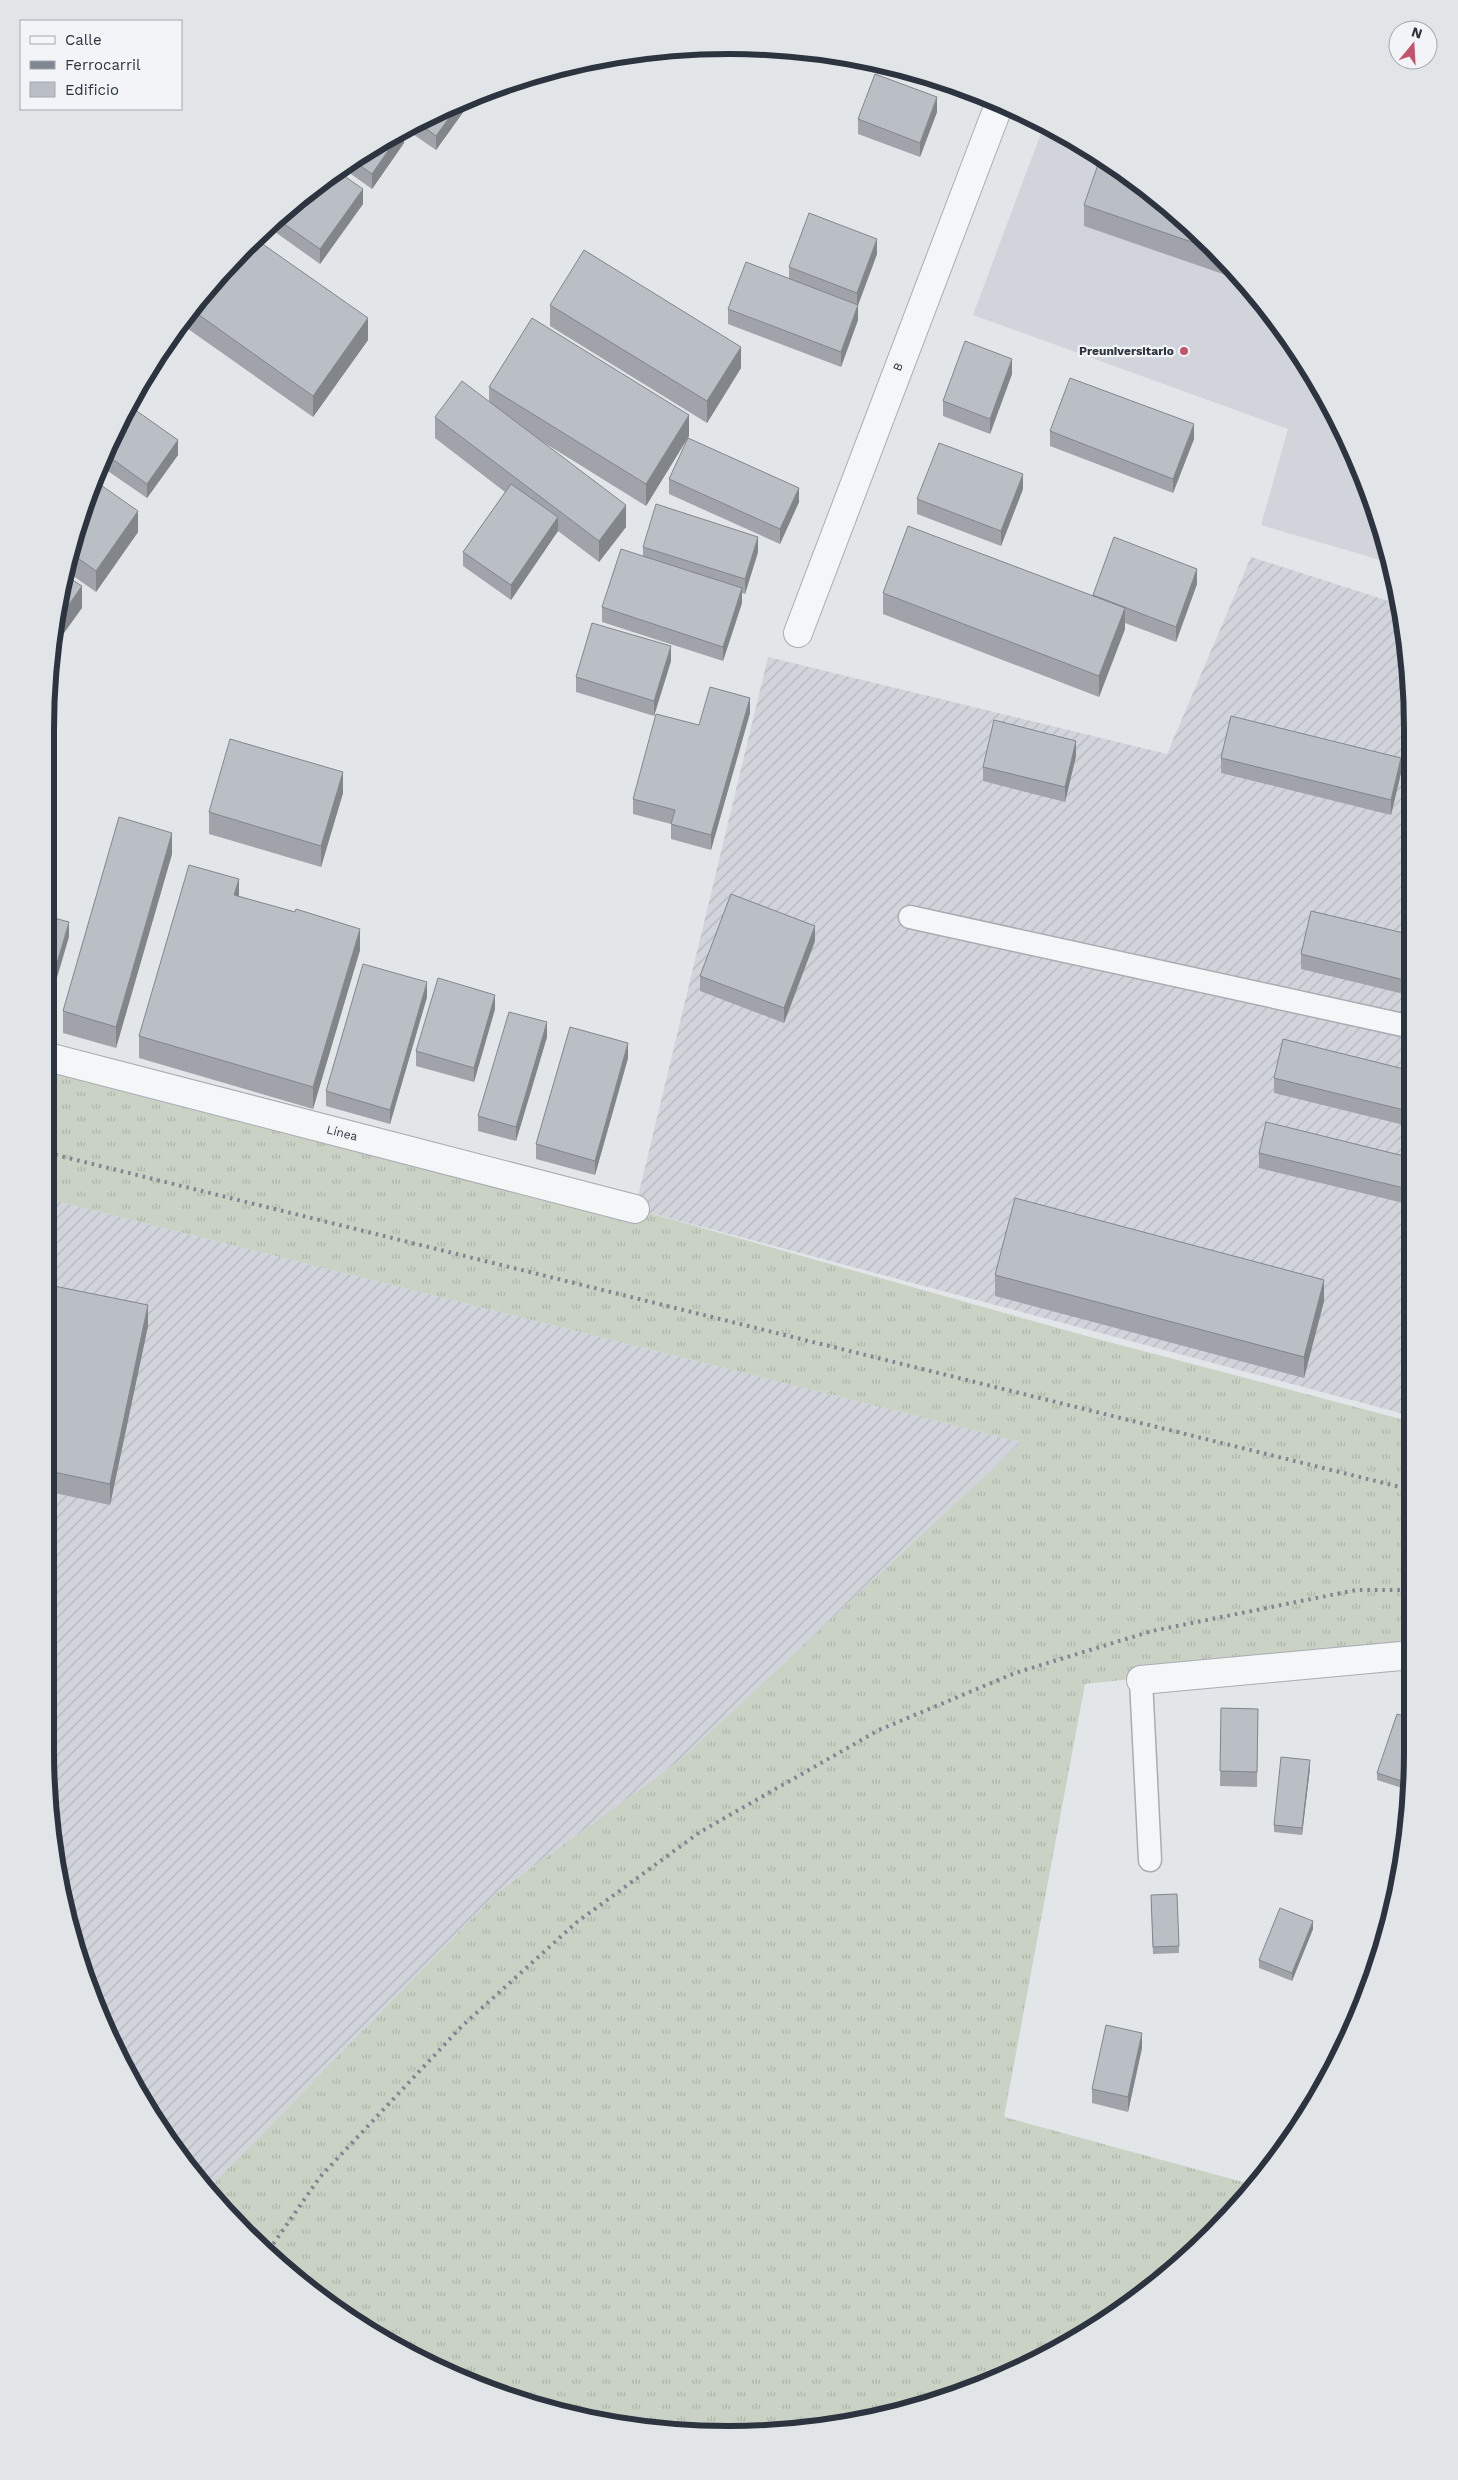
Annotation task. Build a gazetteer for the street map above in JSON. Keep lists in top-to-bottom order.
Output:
{
  "streets": {
    "street": ["B", "Línea"]
  },
  "places": ["Preuniversitario"],
  "legend": ["Calle", "Ferrocarril", "Edificio"],
  "north": "top"
}
